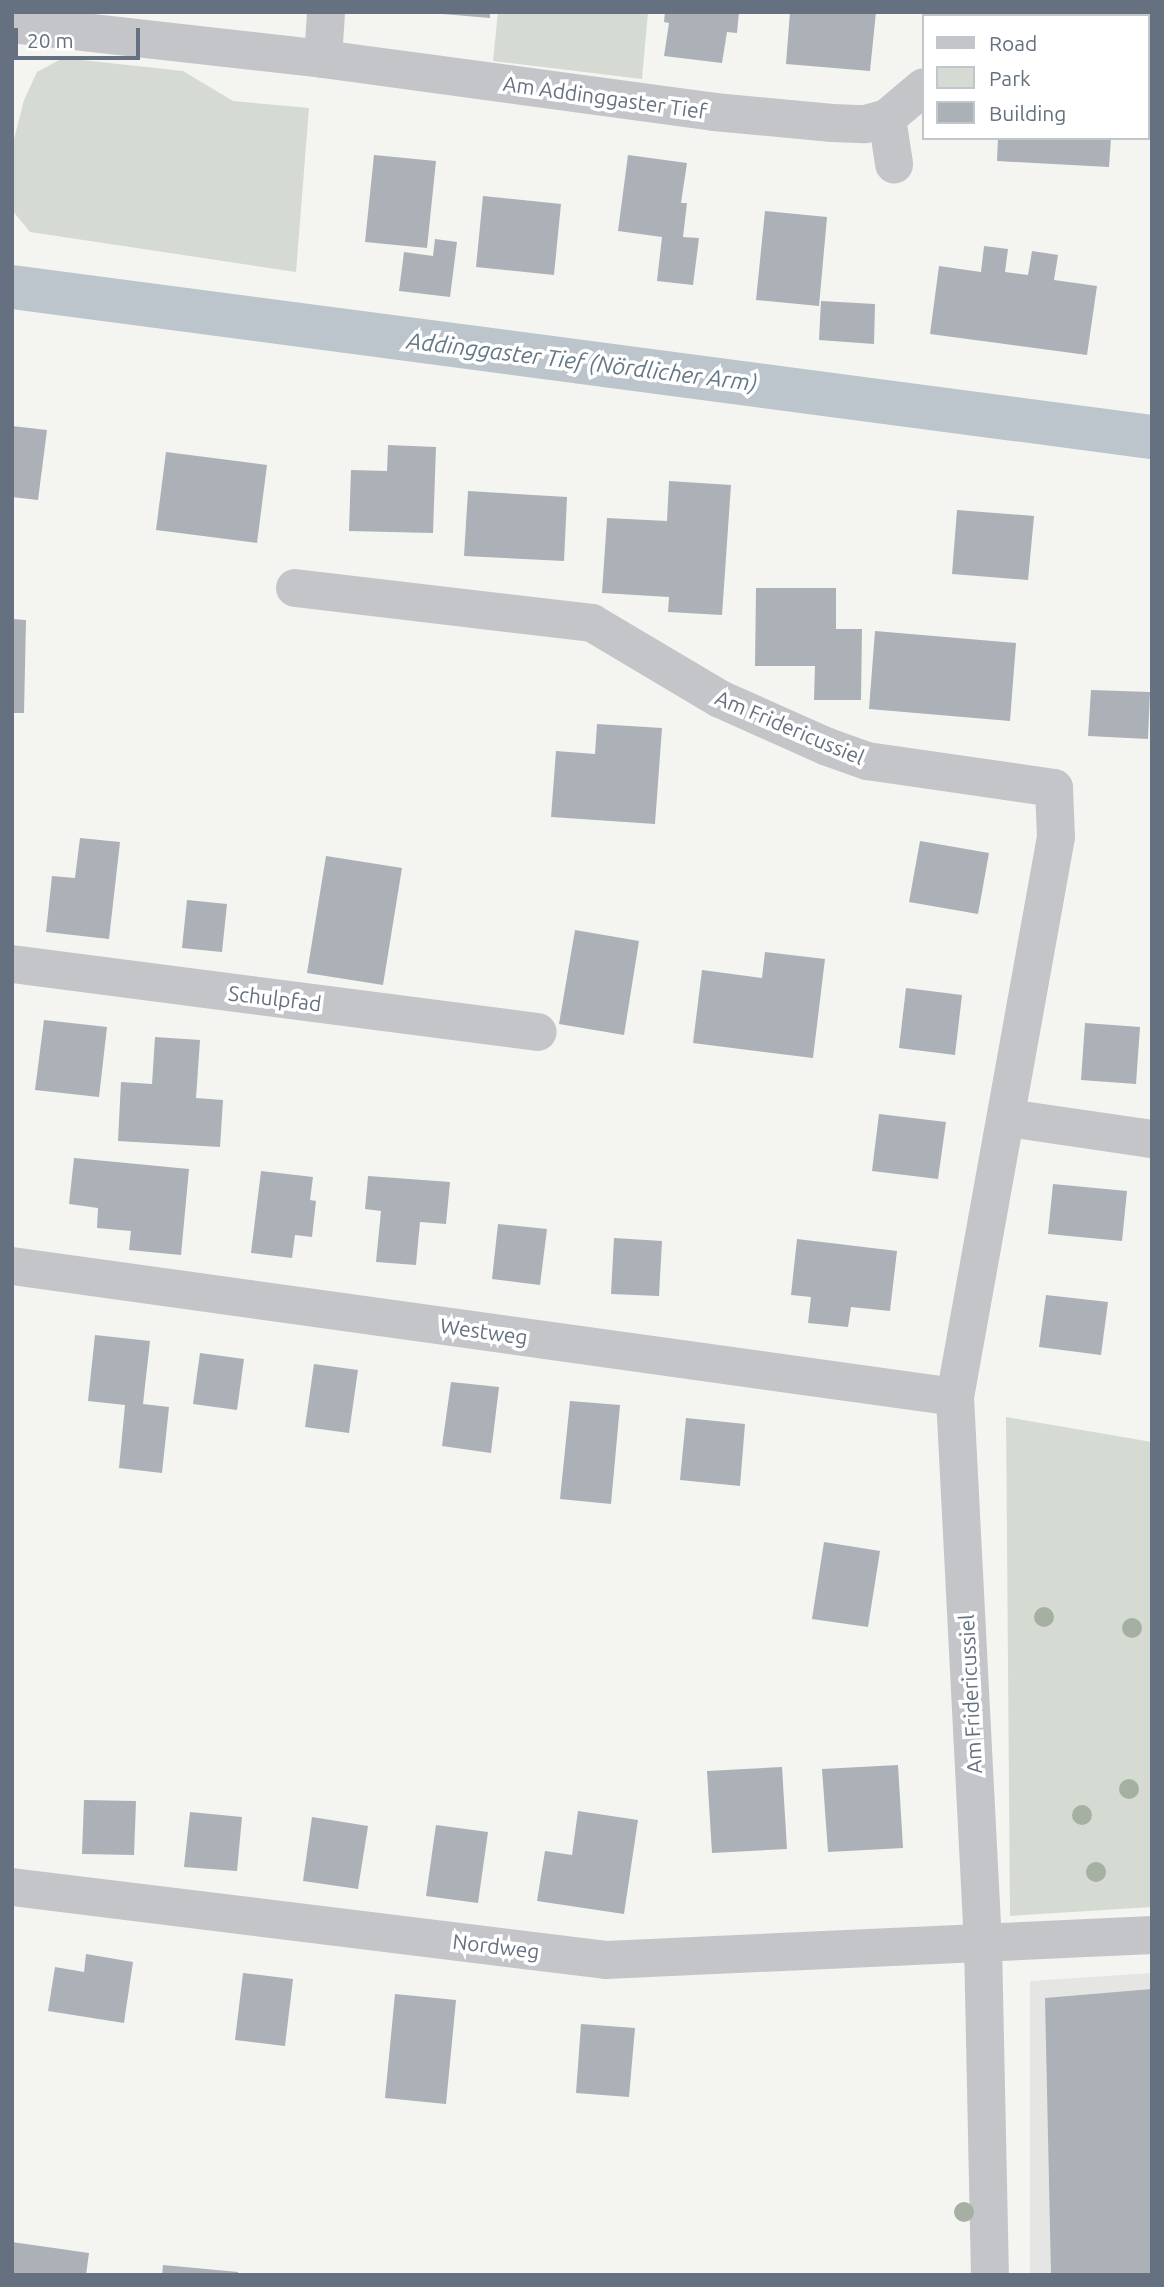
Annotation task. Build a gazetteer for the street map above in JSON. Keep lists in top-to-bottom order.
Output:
{
  "streets": {
    "street": [
      "Am Addinggaster Tief",
      "Am Fridericussiel",
      "Schulpfad",
      "Westweg",
      "Nordweg"
    ]
  },
  "crossings": [
    ["Am Fridericussiel", "Westweg"],
    ["Am Fridericussiel", "Nordweg"]
  ],
  "water": ["Addinggaster Tief (Nördlicher Arm)"],
  "legend": ["Road", "Park", "Building"],
  "scale_bar": "20 m"
}
